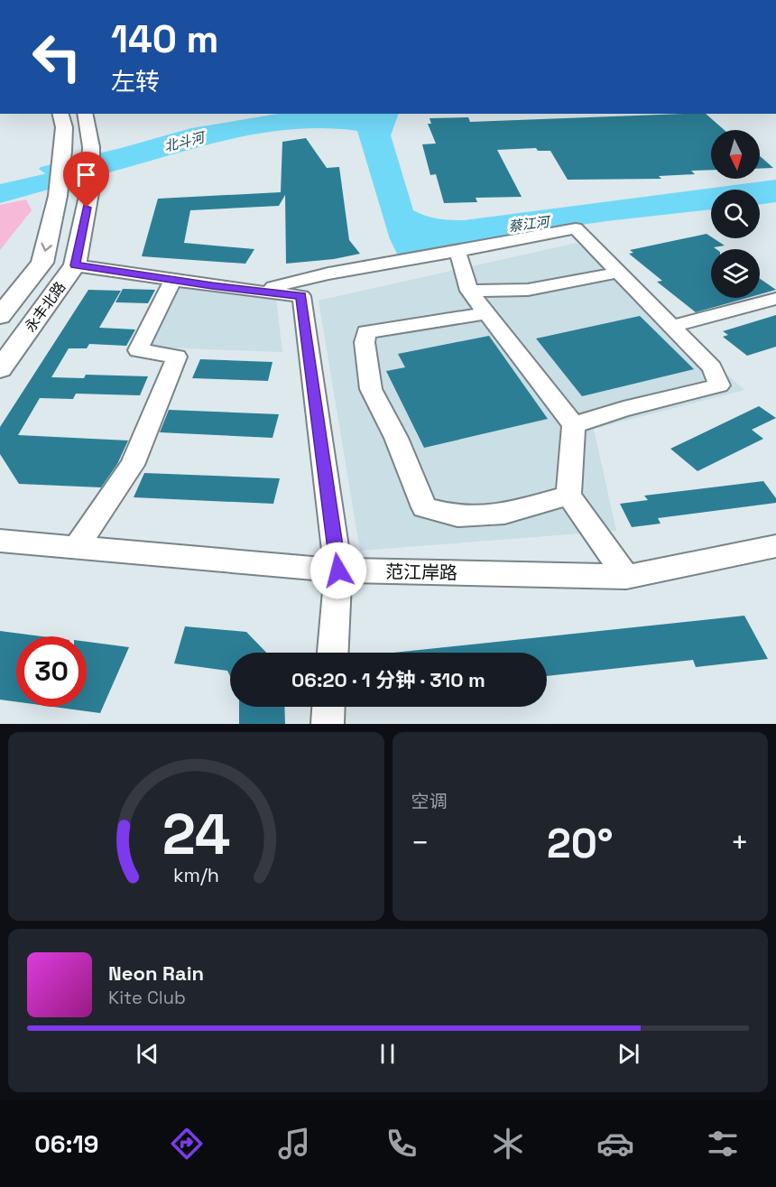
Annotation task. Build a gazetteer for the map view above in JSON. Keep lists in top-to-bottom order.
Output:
{
  "streets": {
    "main road": ["永丰北路"],
    "street": ["范江岸路"]
  },
  "water": ["北斗河", "蔡江河"],
  "north": "bottom",
  "page": {
    "turn": ["140 m", "左转"],
    "limit": "30",
    "trip": "06:20 · 1 分钟 · 310 m",
    "tile": "空调",
    "heat": ["−", "20°", "+"],
    "song": ["Neon Rain", "Kite Club"],
    "tabs": "06:19",
    "gauge": ["24", "km/h"]
  }
}
